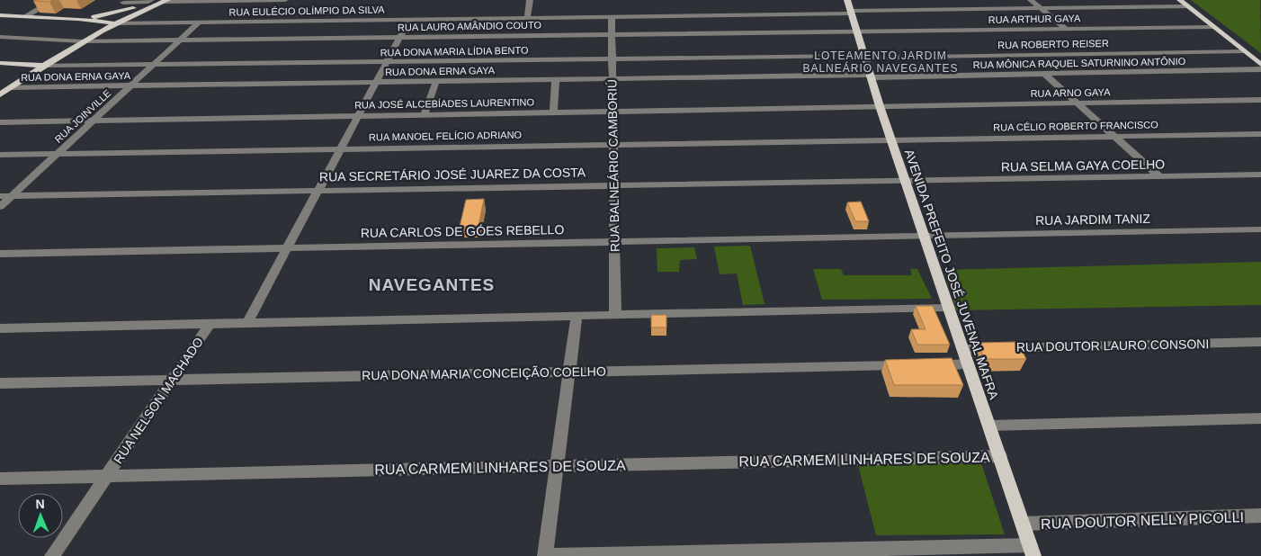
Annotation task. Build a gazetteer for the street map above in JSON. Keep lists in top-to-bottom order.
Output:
{
  "streets": {
    "main road": ["AVENIDA PREFEITO JOSÉ JUVENAL MAFRA"],
    "street": [
      "RUA EULÉCIO OLÍMPIO DA SILVA",
      "RUA ARTHUR GAYA",
      "RUA LAURO AMÂNDIO COUTO",
      "RUA ROBERTO REISER",
      "RUA DONA MARIA LÍDIA BENTO",
      "RUA MÔNICA RAQUEL SATURNINO ANTÔNIO",
      "RUA DONA ERNA GAYA",
      "RUA ARNO GAYA",
      "RUA JOSÉ ALCEBÍADES LAURENTINO",
      "RUA JOINVILLE",
      "RUA CÉLIO ROBERTO FRANCISCO",
      "RUA MANOEL FELÍCIO ADRIANO",
      "RUA BALNEÁRIO CAMBORIÚ",
      "RUA SELMA GAYA COELHO",
      "RUA SECRETÁRIO JOSÉ JUAREZ DA COSTA",
      "RUA JARDIM TANIZ",
      "RUA CARLOS DE GÓES REBELLO",
      "RUA DOUTOR LAURO CONSONI",
      "RUA DONA MARIA CONCEIÇÃO COELHO",
      "RUA NELSON MACHADO",
      "RUA CARMEM LINHARES DE SOUZA",
      "RUA DOUTOR NELLY PICOLLI"
    ]
  },
  "crossings": [
    ["RUA EULÉCIO OLÍMPIO DA SILVA", "RUA JOINVILLE"],
    ["RUA EULÉCIO OLÍMPIO DA SILVA", "RUA BALNEÁRIO CAMBORIÚ"],
    ["RUA EULÉCIO OLÍMPIO DA SILVA", "AVENIDA PREFEITO JOSÉ JUVENAL MAFRA"],
    ["RUA ARTHUR GAYA", "RUA LAURO AMÂNDIO COUTO"],
    ["RUA ARTHUR GAYA", "AVENIDA PREFEITO JOSÉ JUVENAL MAFRA"],
    ["RUA LAURO AMÂNDIO COUTO", "RUA JOINVILLE"],
    ["RUA LAURO AMÂNDIO COUTO", "RUA BALNEÁRIO CAMBORIÚ"],
    ["RUA LAURO AMÂNDIO COUTO", "AVENIDA PREFEITO JOSÉ JUVENAL MAFRA"],
    ["RUA ROBERTO REISER", "RUA DONA MARIA LÍDIA BENTO"],
    ["RUA ROBERTO REISER", "AVENIDA PREFEITO JOSÉ JUVENAL MAFRA"],
    ["RUA DONA MARIA LÍDIA BENTO", "RUA JOINVILLE"],
    ["RUA DONA MARIA LÍDIA BENTO", "RUA BALNEÁRIO CAMBORIÚ"],
    ["RUA DONA MARIA LÍDIA BENTO", "AVENIDA PREFEITO JOSÉ JUVENAL MAFRA"],
    ["RUA MÔNICA RAQUEL SATURNINO ANTÔNIO", "RUA DONA ERNA GAYA"],
    ["RUA MÔNICA RAQUEL SATURNINO ANTÔNIO", "AVENIDA PREFEITO JOSÉ JUVENAL MAFRA"],
    ["RUA DONA ERNA GAYA", "RUA JOINVILLE"],
    ["RUA DONA ERNA GAYA", "RUA BALNEÁRIO CAMBORIÚ"],
    ["RUA DONA ERNA GAYA", "AVENIDA PREFEITO JOSÉ JUVENAL MAFRA"],
    ["RUA ARNO GAYA", "RUA JOSÉ ALCEBÍADES LAURENTINO"],
    ["RUA ARNO GAYA", "AVENIDA PREFEITO JOSÉ JUVENAL MAFRA"],
    ["RUA JOSÉ ALCEBÍADES LAURENTINO", "RUA JOINVILLE"],
    ["RUA JOSÉ ALCEBÍADES LAURENTINO", "RUA BALNEÁRIO CAMBORIÚ"],
    ["RUA JOSÉ ALCEBÍADES LAURENTINO", "AVENIDA PREFEITO JOSÉ JUVENAL MAFRA"],
    ["RUA JOINVILLE", "RUA MANOEL FELÍCIO ADRIANO"],
    ["RUA JOINVILLE", "RUA SECRETÁRIO JOSÉ JUAREZ DA COSTA"],
    ["RUA CÉLIO ROBERTO FRANCISCO", "RUA MANOEL FELÍCIO ADRIANO"],
    ["RUA CÉLIO ROBERTO FRANCISCO", "AVENIDA PREFEITO JOSÉ JUVENAL MAFRA"],
    ["RUA MANOEL FELÍCIO ADRIANO", "RUA BALNEÁRIO CAMBORIÚ"],
    ["RUA MANOEL FELÍCIO ADRIANO", "AVENIDA PREFEITO JOSÉ JUVENAL MAFRA"],
    ["RUA BALNEÁRIO CAMBORIÚ", "RUA SECRETÁRIO JOSÉ JUAREZ DA COSTA"],
    ["RUA BALNEÁRIO CAMBORIÚ", "RUA CARLOS DE GÓES REBELLO"],
    ["RUA SELMA GAYA COELHO", "RUA SECRETÁRIO JOSÉ JUAREZ DA COSTA"],
    ["RUA SELMA GAYA COELHO", "AVENIDA PREFEITO JOSÉ JUVENAL MAFRA"],
    ["RUA SECRETÁRIO JOSÉ JUAREZ DA COSTA", "AVENIDA PREFEITO JOSÉ JUVENAL MAFRA"],
    ["RUA JARDIM TANIZ", "RUA CARLOS DE GÓES REBELLO"],
    ["RUA JARDIM TANIZ", "AVENIDA PREFEITO JOSÉ JUVENAL MAFRA"],
    ["RUA CARLOS DE GÓES REBELLO", "AVENIDA PREFEITO JOSÉ JUVENAL MAFRA"],
    ["AVENIDA PREFEITO JOSÉ JUVENAL MAFRA", "RUA DOUTOR LAURO CONSONI"],
    ["AVENIDA PREFEITO JOSÉ JUVENAL MAFRA", "RUA CARMEM LINHARES DE SOUZA"],
    ["AVENIDA PREFEITO JOSÉ JUVENAL MAFRA", "RUA DOUTOR NELLY PICOLLI"],
    ["RUA DONA MARIA CONCEIÇÃO COELHO", "RUA NELSON MACHADO"],
    ["RUA NELSON MACHADO", "RUA CARMEM LINHARES DE SOUZA"]
  ],
  "districts": ["LOTEAMENTO JARDIM BALNEÁRIO NAVEGANTES", "NAVEGANTES"],
  "north": "top"
}
